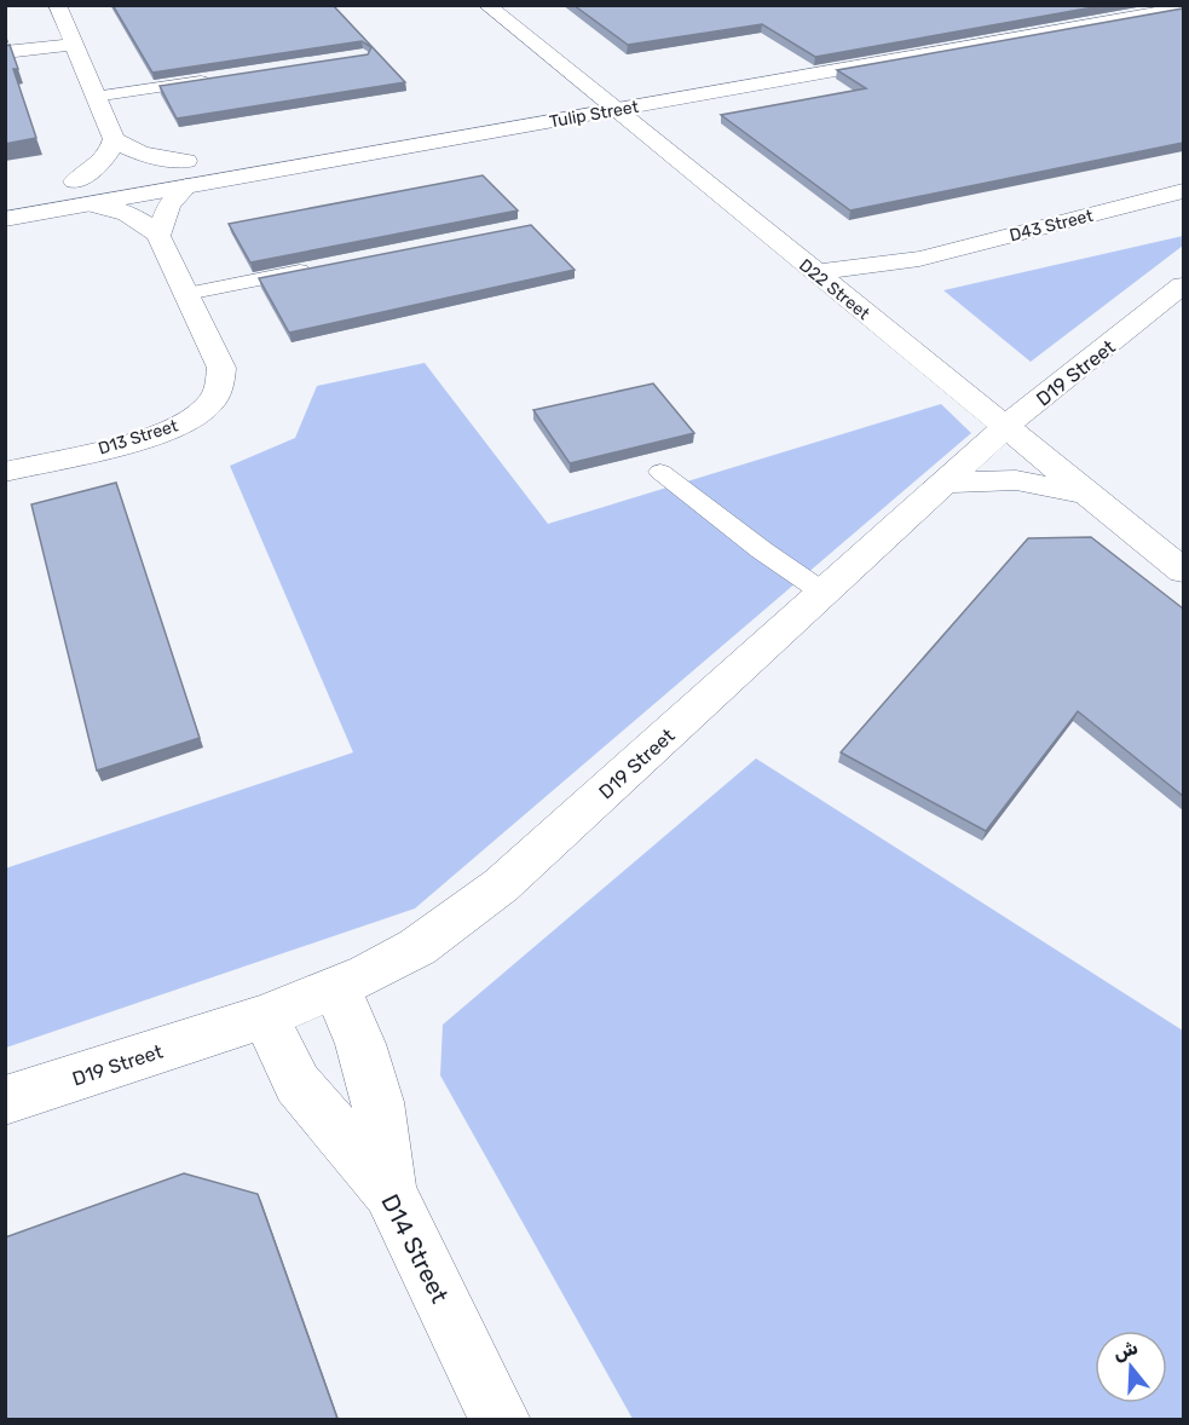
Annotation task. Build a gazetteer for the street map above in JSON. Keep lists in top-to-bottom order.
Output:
{
  "streets": {
    "street": [
      "Tulip Street",
      "D43 Street",
      "D22 Street",
      "D19 Street",
      "D13 Street",
      "D14 Street"
    ]
  },
  "crossings": [
    ["Tulip Street", "D22 Street"],
    ["Tulip Street", "D13 Street"],
    ["D43 Street", "D22 Street"],
    ["D22 Street", "D19 Street"],
    ["D19 Street", "D14 Street"]
  ],
  "north": "top"
}
